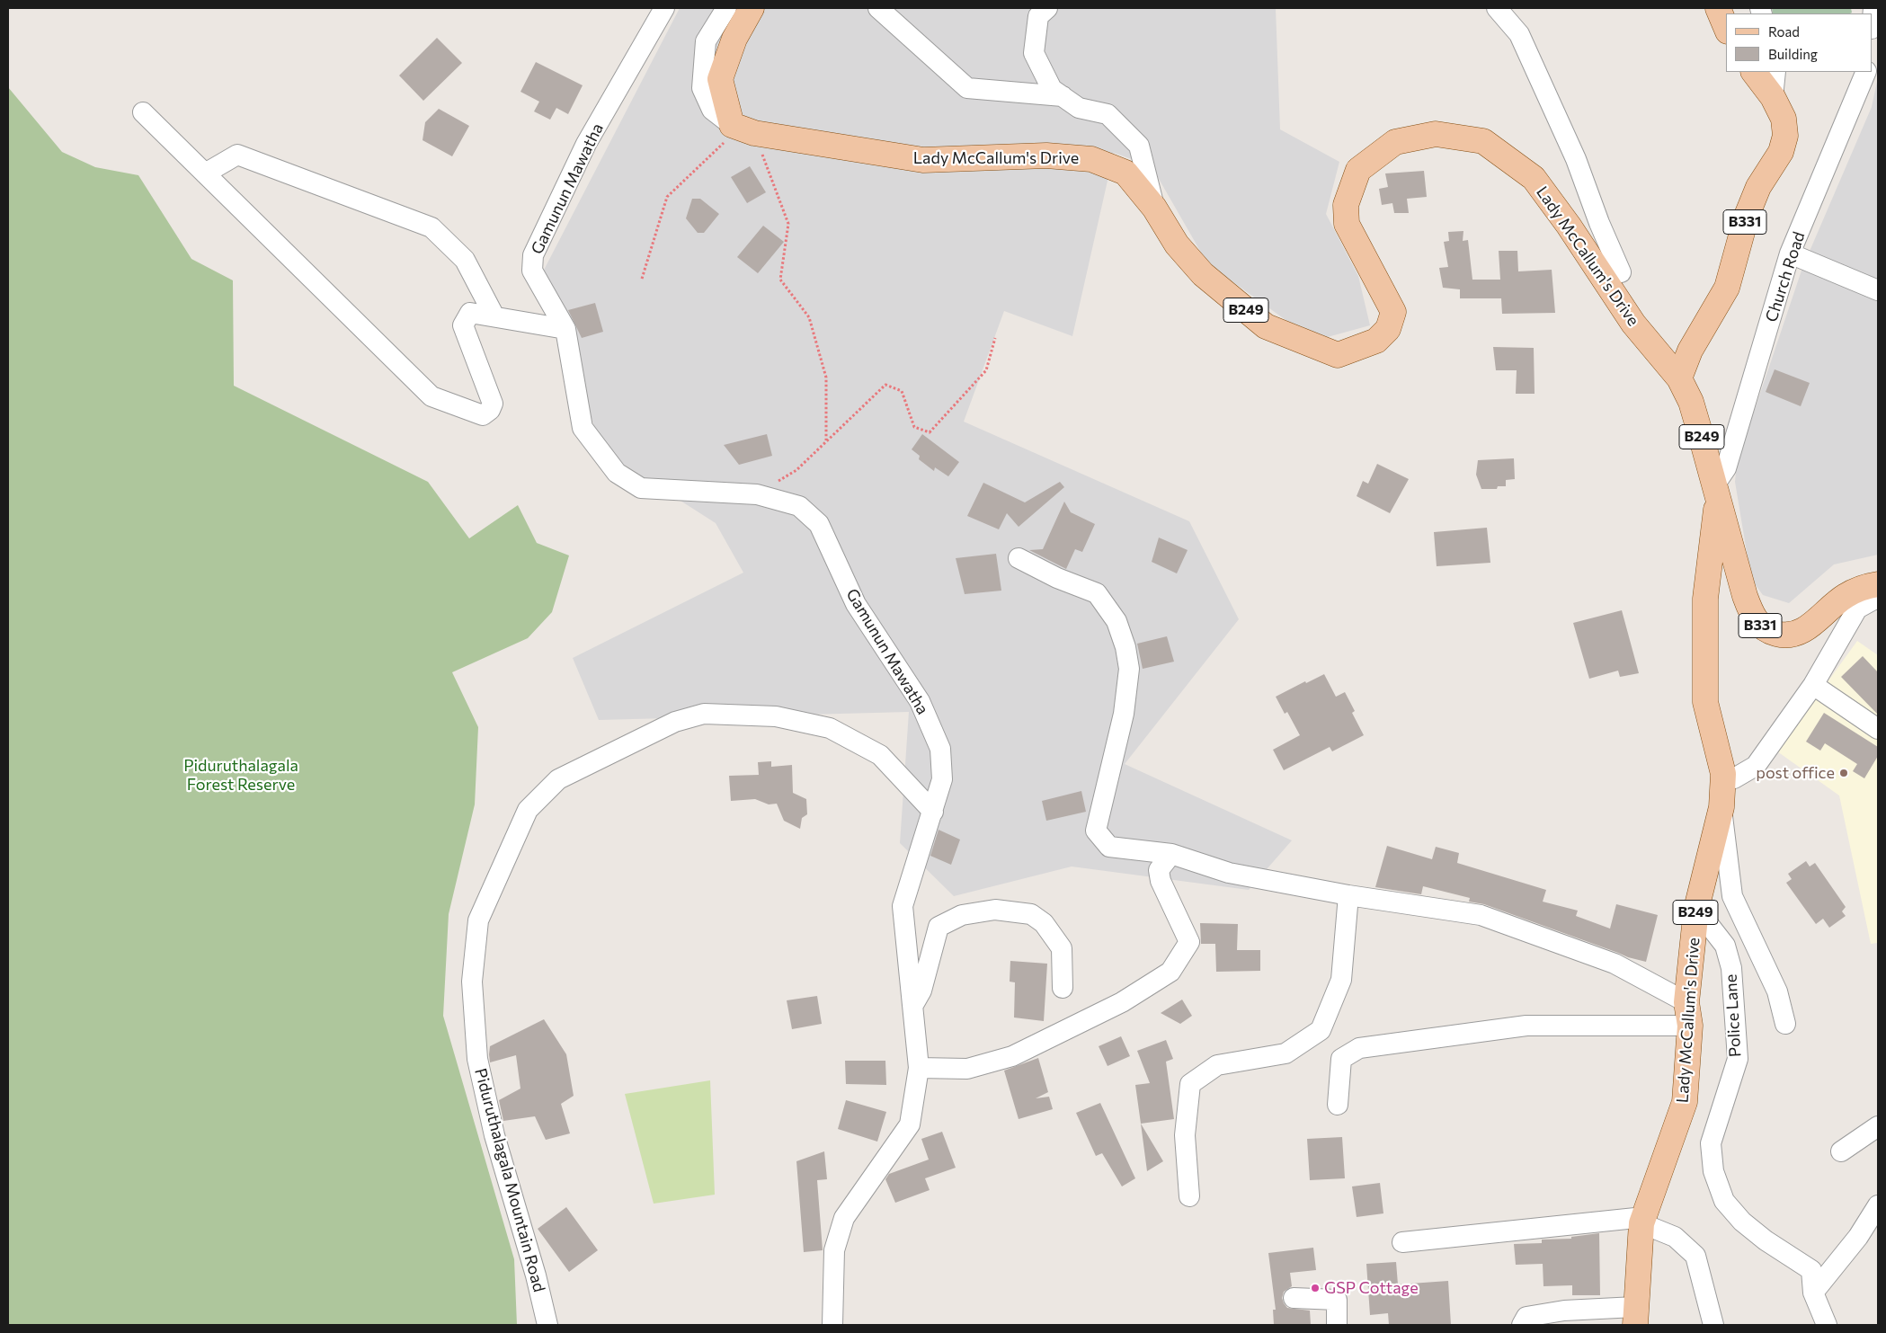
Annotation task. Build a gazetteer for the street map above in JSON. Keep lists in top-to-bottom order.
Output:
{
  "streets": {
    "main road": ["Lady McCallum's Drive", "B331", "B249"],
    "street": [
      "Gamunun Mawatha",
      "Church Road",
      "Police Lane",
      "Piduruthalagala Mountain Road"
    ]
  },
  "crossings": [
    ["Lady McCallum's Drive", "B331"],
    ["Lady McCallum's Drive", "Church Road"],
    ["Lady McCallum's Drive", "Police Lane"],
    ["Gamunun Mawatha", "Piduruthalagala Mountain Road"],
    ["B331", "Church Road"]
  ],
  "parks": ["Piduruthalagala Forest Reserve"],
  "places": ["post office", "GSP Cottage"],
  "legend": ["Road", "Building"]
}
